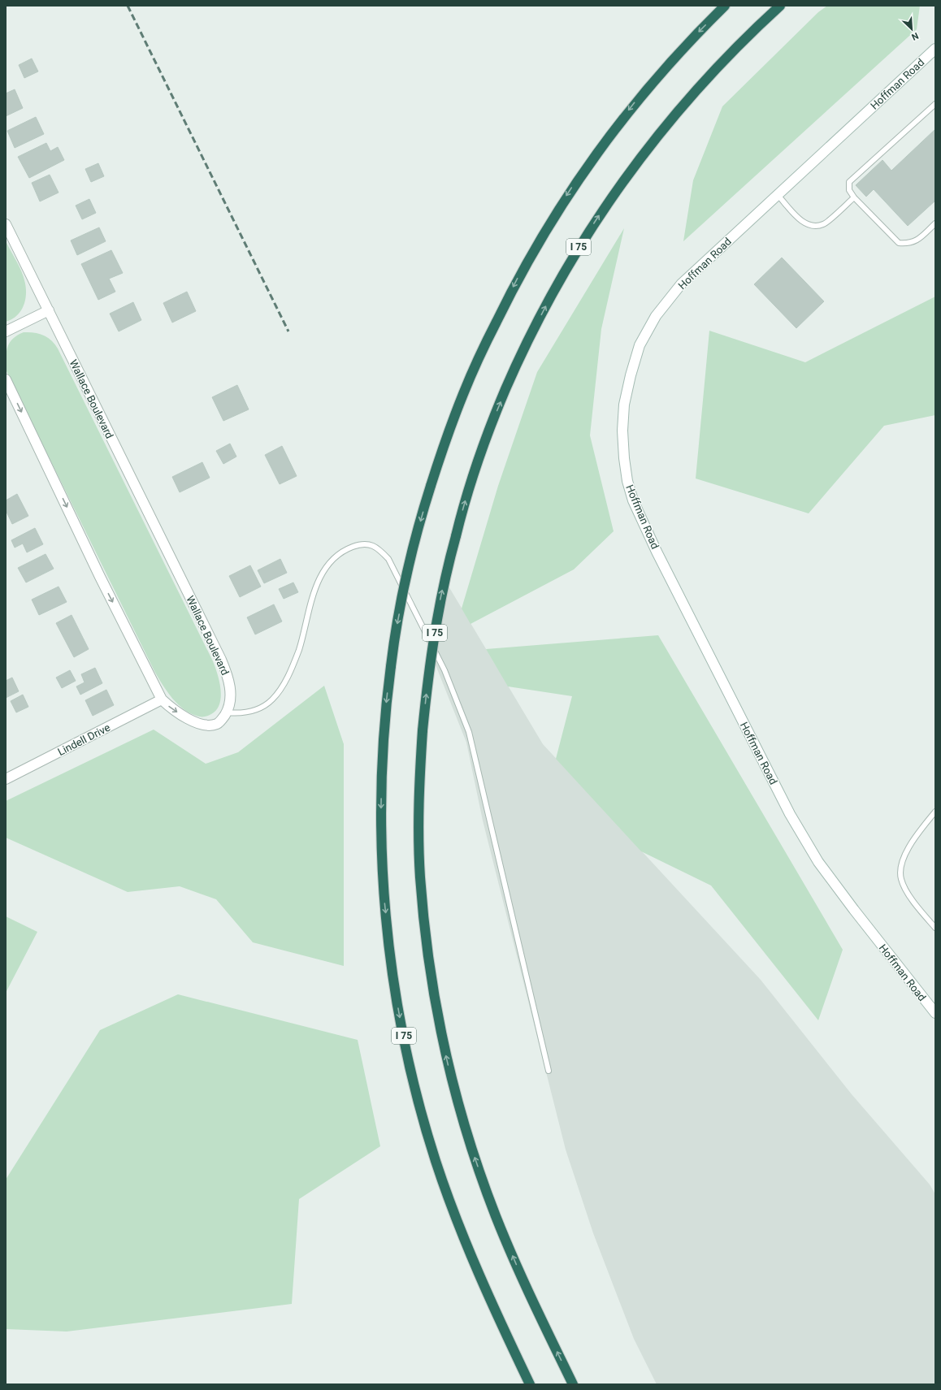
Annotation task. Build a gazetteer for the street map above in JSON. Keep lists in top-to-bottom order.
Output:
{
  "streets": {
    "highway": ["I 75"],
    "street": ["Hoffman Road", "Wallace Boulevard", "Lindell Drive"]
  },
  "crossings": [
    ["Wallace Boulevard", "Lindell Drive"]
  ],
  "north": "bottom right"
}
